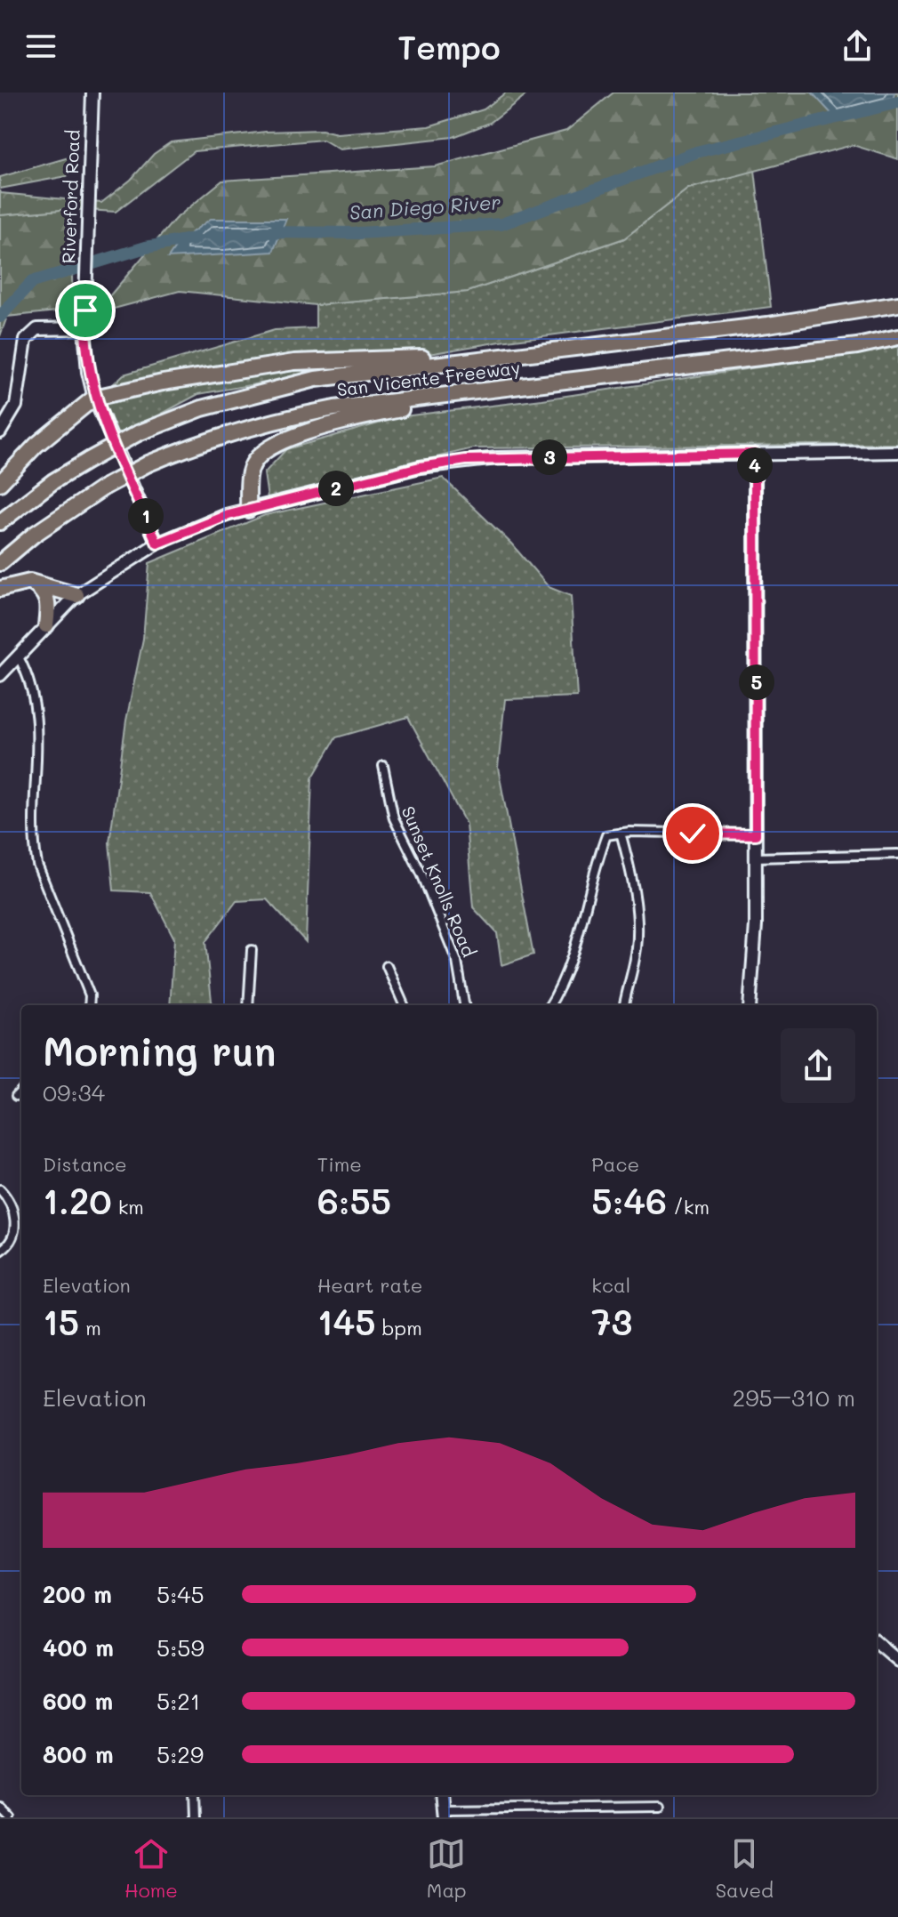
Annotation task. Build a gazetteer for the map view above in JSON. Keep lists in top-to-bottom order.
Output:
{
  "streets": {
    "highway": ["San Vicente Freeway"],
    "main road": ["Riverford Road"],
    "street": ["Sunset Knolls Road"]
  },
  "water": ["San Diego River"],
  "page": {
    "header": "Tempo",
    "pins": [
      "3",
      "4",
      "2",
      "1",
      "5"
    ],
    "heading": ["Morning run", "09:34"],
    "stats": [
      ["Distance", "1.20 km"],
      ["Time", "6:55"],
      ["Pace", "5:46 /km"],
      ["Elevation", "15 m"],
      ["Heart rate", "145 bpm"],
      ["kcal", "73"]
    ],
    "chart": ["Elevation", "295–310 m"],
    "list": [
      {
        "name": "200 m",
        "note": "5:45"
      },
      {
        "name": "400 m",
        "note": "5:59"
      },
      {
        "name": "600 m",
        "note": "5:21"
      },
      {
        "name": "800 m",
        "note": "5:29"
      }
    ],
    "tabs": ["Home", "Map", "Saved"]
  }
}
